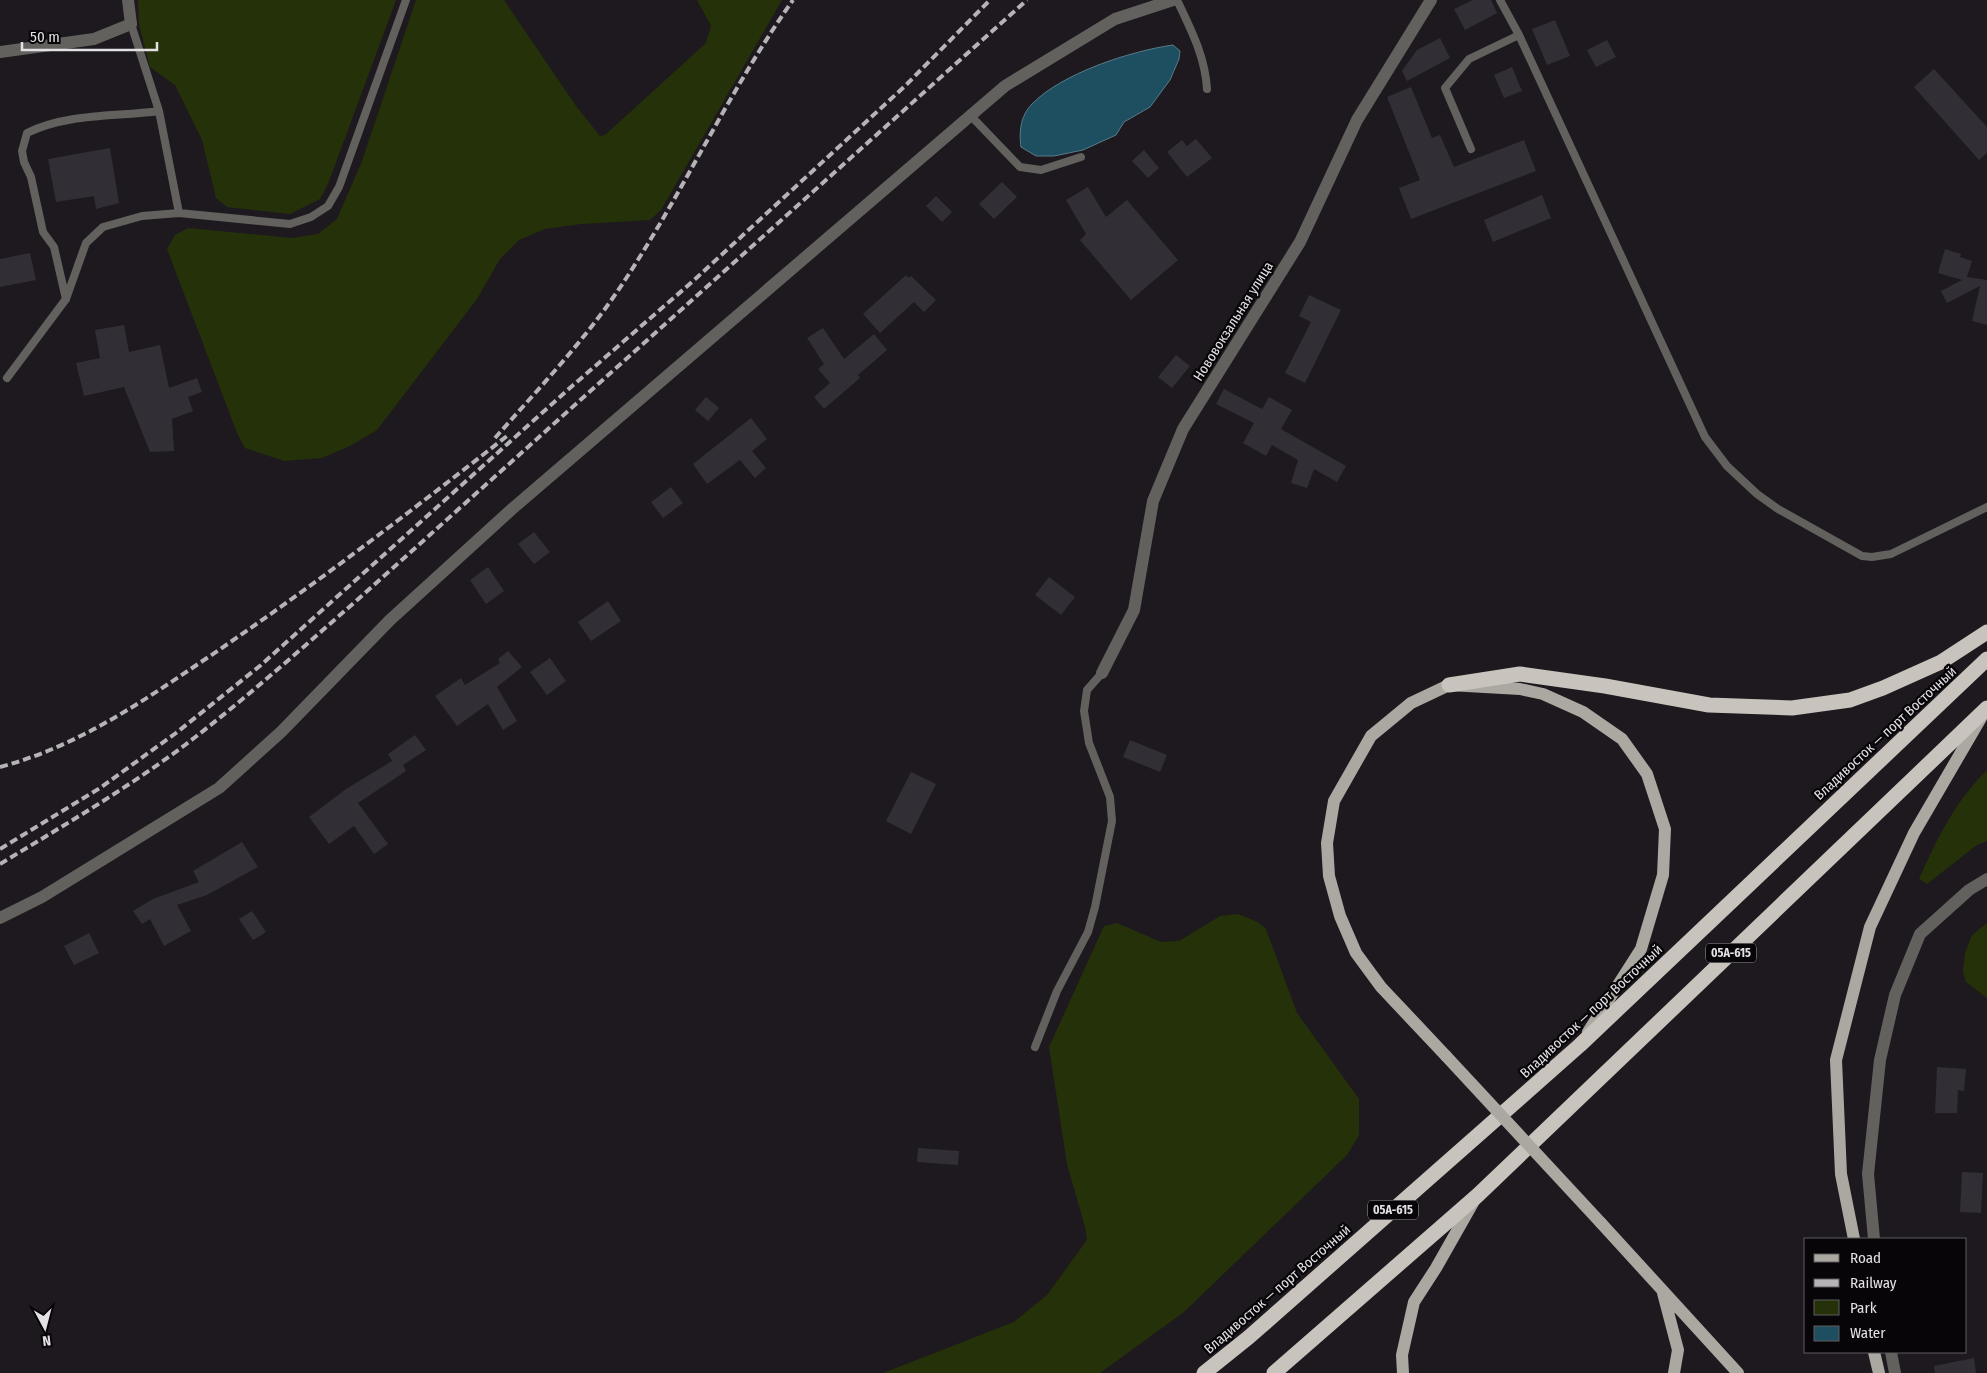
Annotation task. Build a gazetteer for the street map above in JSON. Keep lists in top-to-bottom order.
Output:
{
  "streets": {
    "highway": ["Владивосток — порт Восточный", "05А-615"],
    "street": ["Нововокзальная улица"]
  },
  "legend": [
    "Road",
    "Railway",
    "Park",
    "Water"
  ],
  "scale_bar": "50 m",
  "north": "bottom"
}
